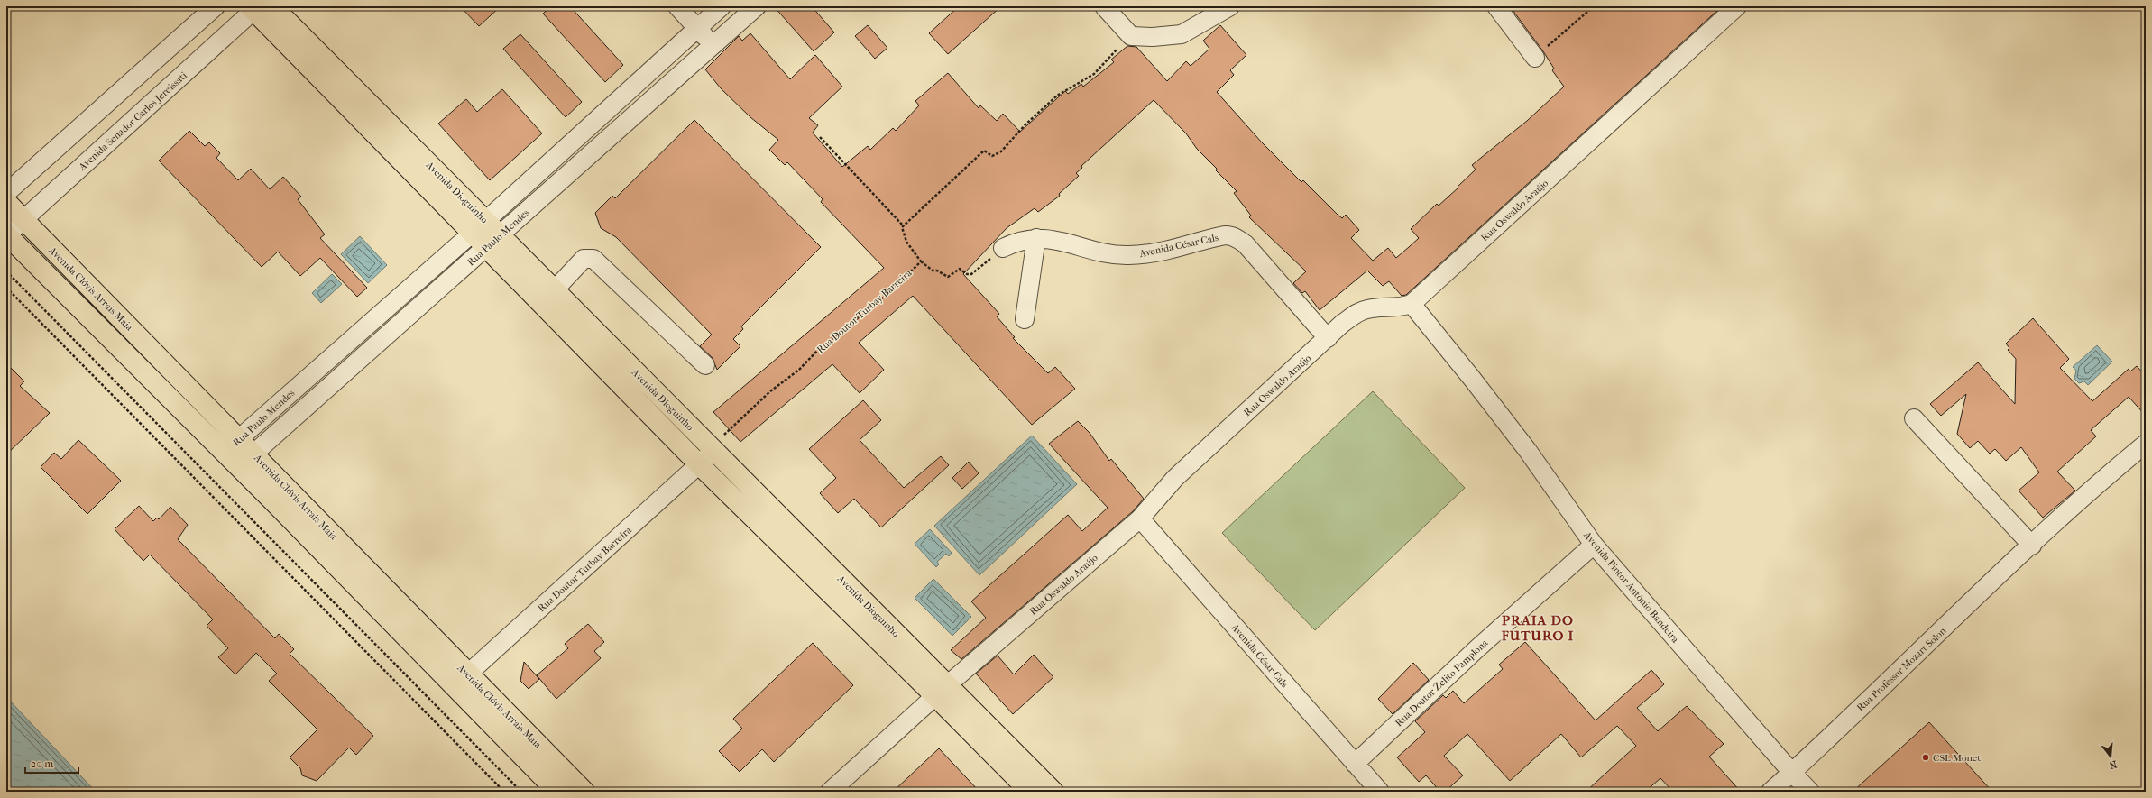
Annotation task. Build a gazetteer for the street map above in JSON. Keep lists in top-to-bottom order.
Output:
{
  "streets": {
    "main road": ["Avenida Dioguinho", "Avenida Clóvis Arrais Maia"],
    "street": [
      "Avenida Senador Carlos Jereissati",
      "Rua Oswaldo Araújo",
      "Rua Paulo Mendes",
      "Avenida César Cals",
      "Rua Doutor Turbay Barreira",
      "Avenida Pintor Antônio Bandeira",
      "Rua Professor Mozart Solon",
      "Rua Doutor Zelito Pamplona"
    ]
  },
  "crossings": [
    ["Avenida Senador Carlos Jereissati", "Avenida Dioguinho"],
    ["Avenida Senador Carlos Jereissati", "Avenida Clóvis Arrais Maia"],
    ["Avenida Dioguinho", "Rua Oswaldo Araújo"],
    ["Avenida Dioguinho", "Rua Paulo Mendes"],
    ["Avenida Dioguinho", "Rua Doutor Turbay Barreira"],
    ["Rua Oswaldo Araújo", "Avenida César Cals"],
    ["Rua Oswaldo Araújo", "Avenida Pintor Antônio Bandeira"],
    ["Rua Paulo Mendes", "Avenida Clóvis Arrais Maia"],
    ["Avenida César Cals", "Rua Doutor Zelito Pamplona"],
    ["Avenida Clóvis Arrais Maia", "Rua Doutor Turbay Barreira"],
    ["Avenida Pintor Antônio Bandeira", "Rua Professor Mozart Solon"],
    ["Avenida Pintor Antônio Bandeira", "Rua Doutor Zelito Pamplona"]
  ],
  "districts": ["PRAIA DO FUTURO I"],
  "places": ["CSL Monet"],
  "scale_bar": "20 m",
  "north": "bottom"
}
